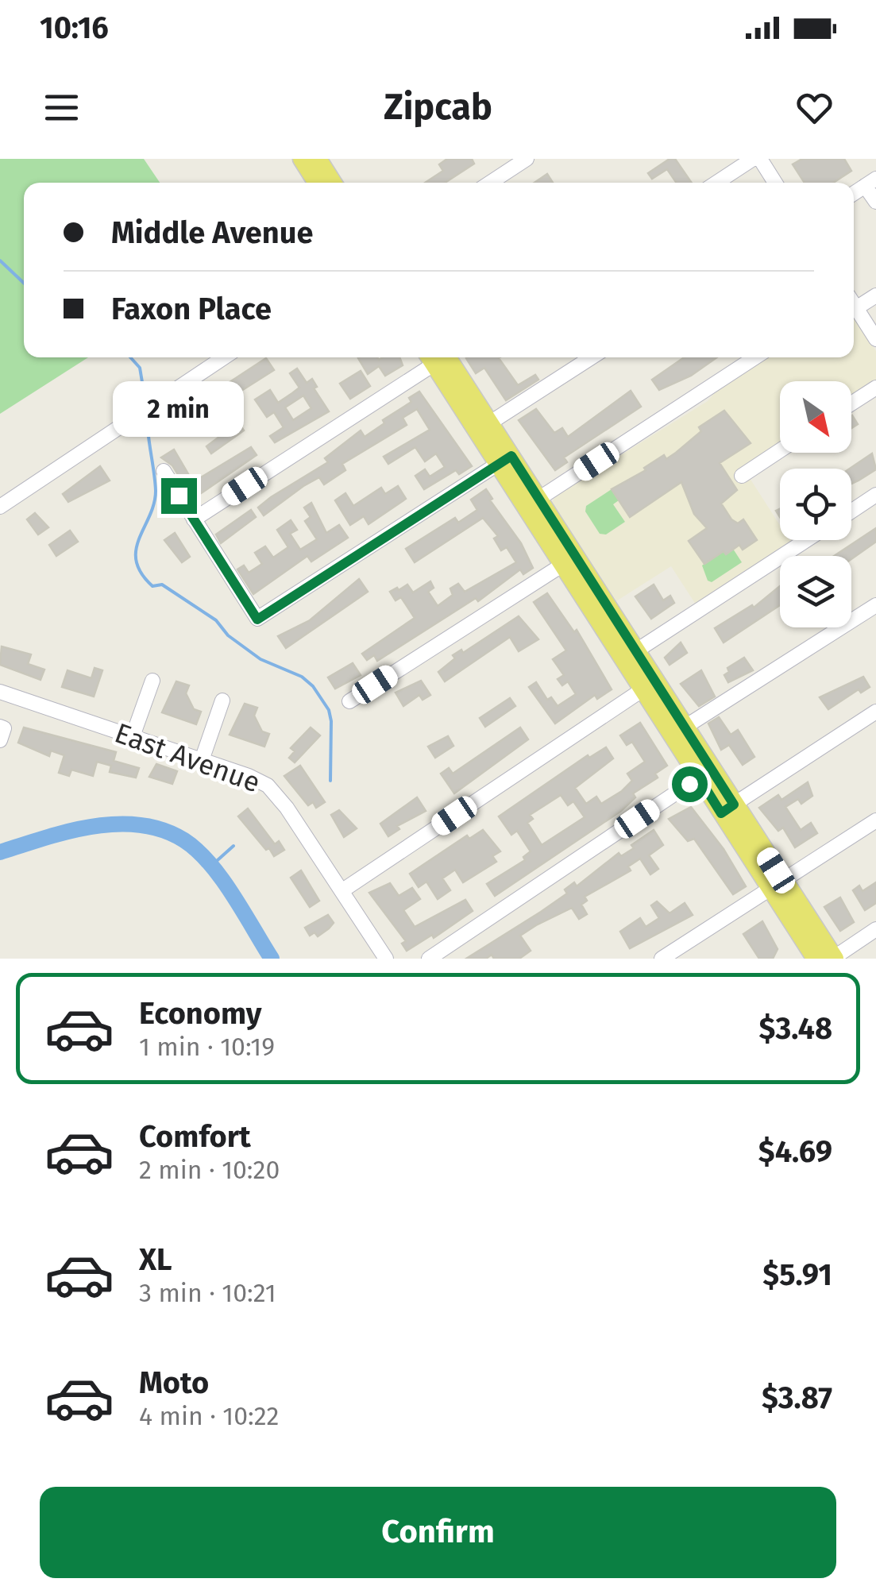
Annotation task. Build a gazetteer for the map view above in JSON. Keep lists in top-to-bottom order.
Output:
{
  "streets": {
    "street": ["East Avenue"]
  },
  "north": "bottom right",
  "page": {
    "status": "10:16",
    "header": "Zipcab",
    "banner": ["Middle Avenue", "Faxon Place"],
    "bubble": "2 min",
    "list": [
      {
        "name": "Economy",
        "note": "1 min · 10:19",
        "value": "$3.48"
      },
      {
        "name": "Comfort",
        "note": "2 min · 10:20",
        "value": "$4.69"
      },
      {
        "name": "XL",
        "note": "3 min · 10:21",
        "value": "$5.91"
      },
      {
        "name": "Moto",
        "note": "4 min · 10:22",
        "value": "$3.87"
      }
    ],
    "buttons": "Confirm"
  }
}
